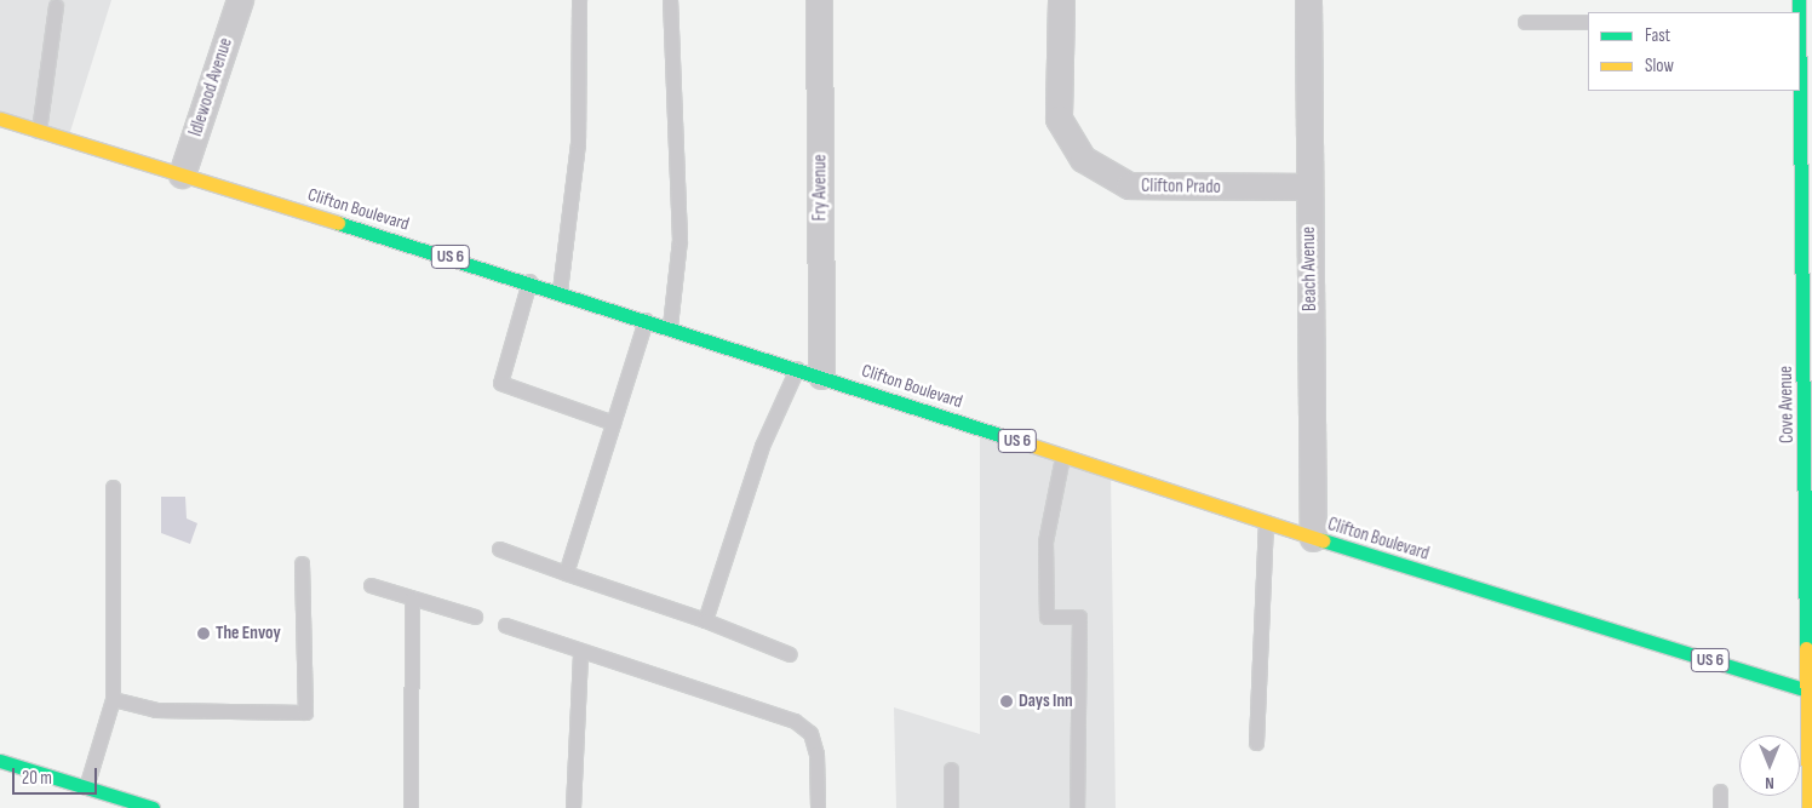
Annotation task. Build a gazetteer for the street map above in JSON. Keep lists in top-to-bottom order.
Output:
{
  "streets": {
    "main road": ["Clifton Boulevard", "US 6", "Cove Avenue"],
    "street": [
      "Idlewood Avenue",
      "Clifton Prado",
      "Fry Avenue",
      "Beach Avenue"
    ]
  },
  "crossings": [
    ["Idlewood Avenue", "Clifton Boulevard"],
    ["Clifton Prado", "Beach Avenue"],
    ["Fry Avenue", "Clifton Boulevard"],
    ["Clifton Boulevard", "Beach Avenue"],
    ["Clifton Boulevard", "Cove Avenue"]
  ],
  "places": ["The Envoy", "Days Inn"],
  "legend": ["Fast", "Slow"],
  "scale_bar": "20 m",
  "north": "bottom"
}
